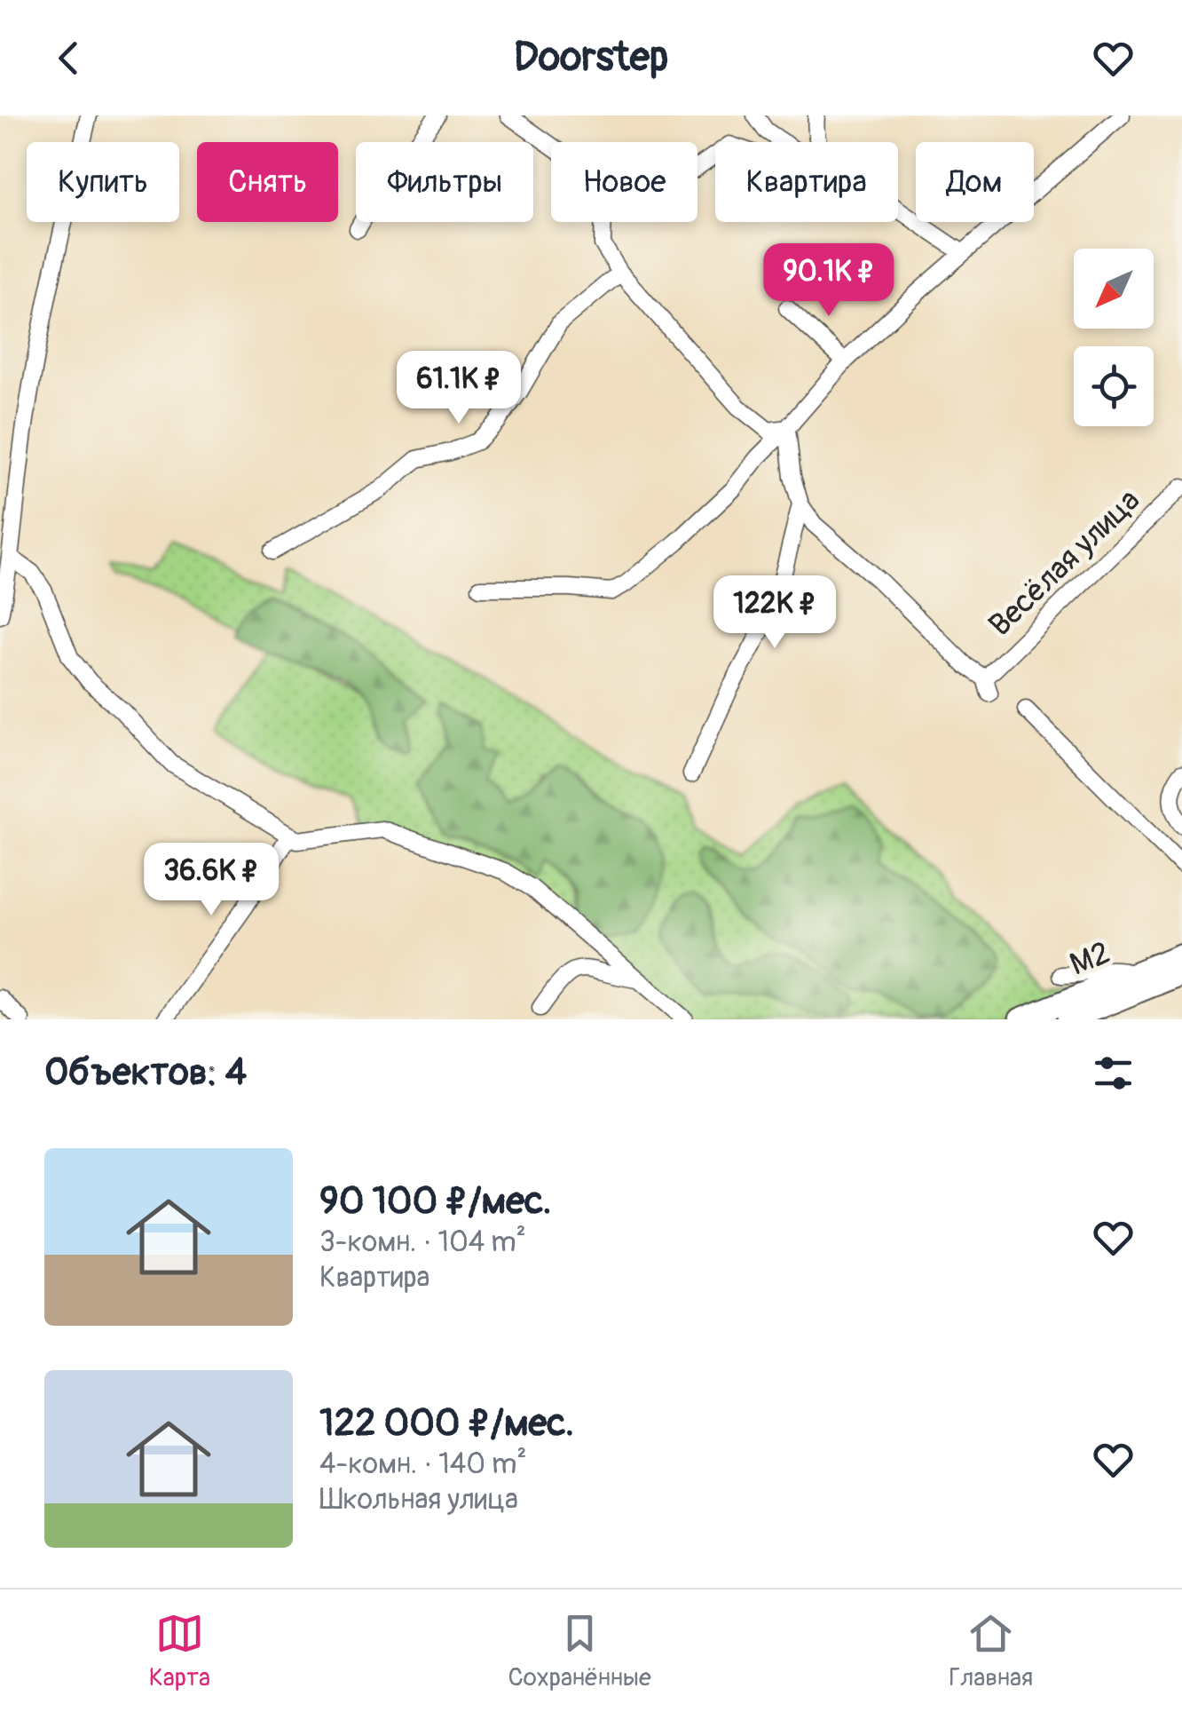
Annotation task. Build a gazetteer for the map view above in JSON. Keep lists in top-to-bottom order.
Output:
{
  "streets": {
    "highway": ["М2"],
    "street": ["Весёлая улица"]
  },
  "north": "bottom left",
  "page": {
    "header": "Doorstep",
    "chip": [
      "Купить",
      "Снять",
      "Фильтры",
      "Новое",
      "Квартира",
      "Дом"
    ],
    "price": [
      "90.1K ₽",
      "61.1K ₽",
      "122K ₽",
      "36.6K ₽"
    ],
    "heading": "Объектов: 4",
    "list": [
      {
        "name": "90 100 ₽/мес.",
        "note": "3-комн. · 104 m² · Квартира"
      },
      {
        "name": "122 000 ₽/мес.",
        "note": "4-комн. · 140 m² · Школьная улица"
      }
    ],
    "tabs": ["Карта", "Сохранённые", "Главная"]
  }
}
